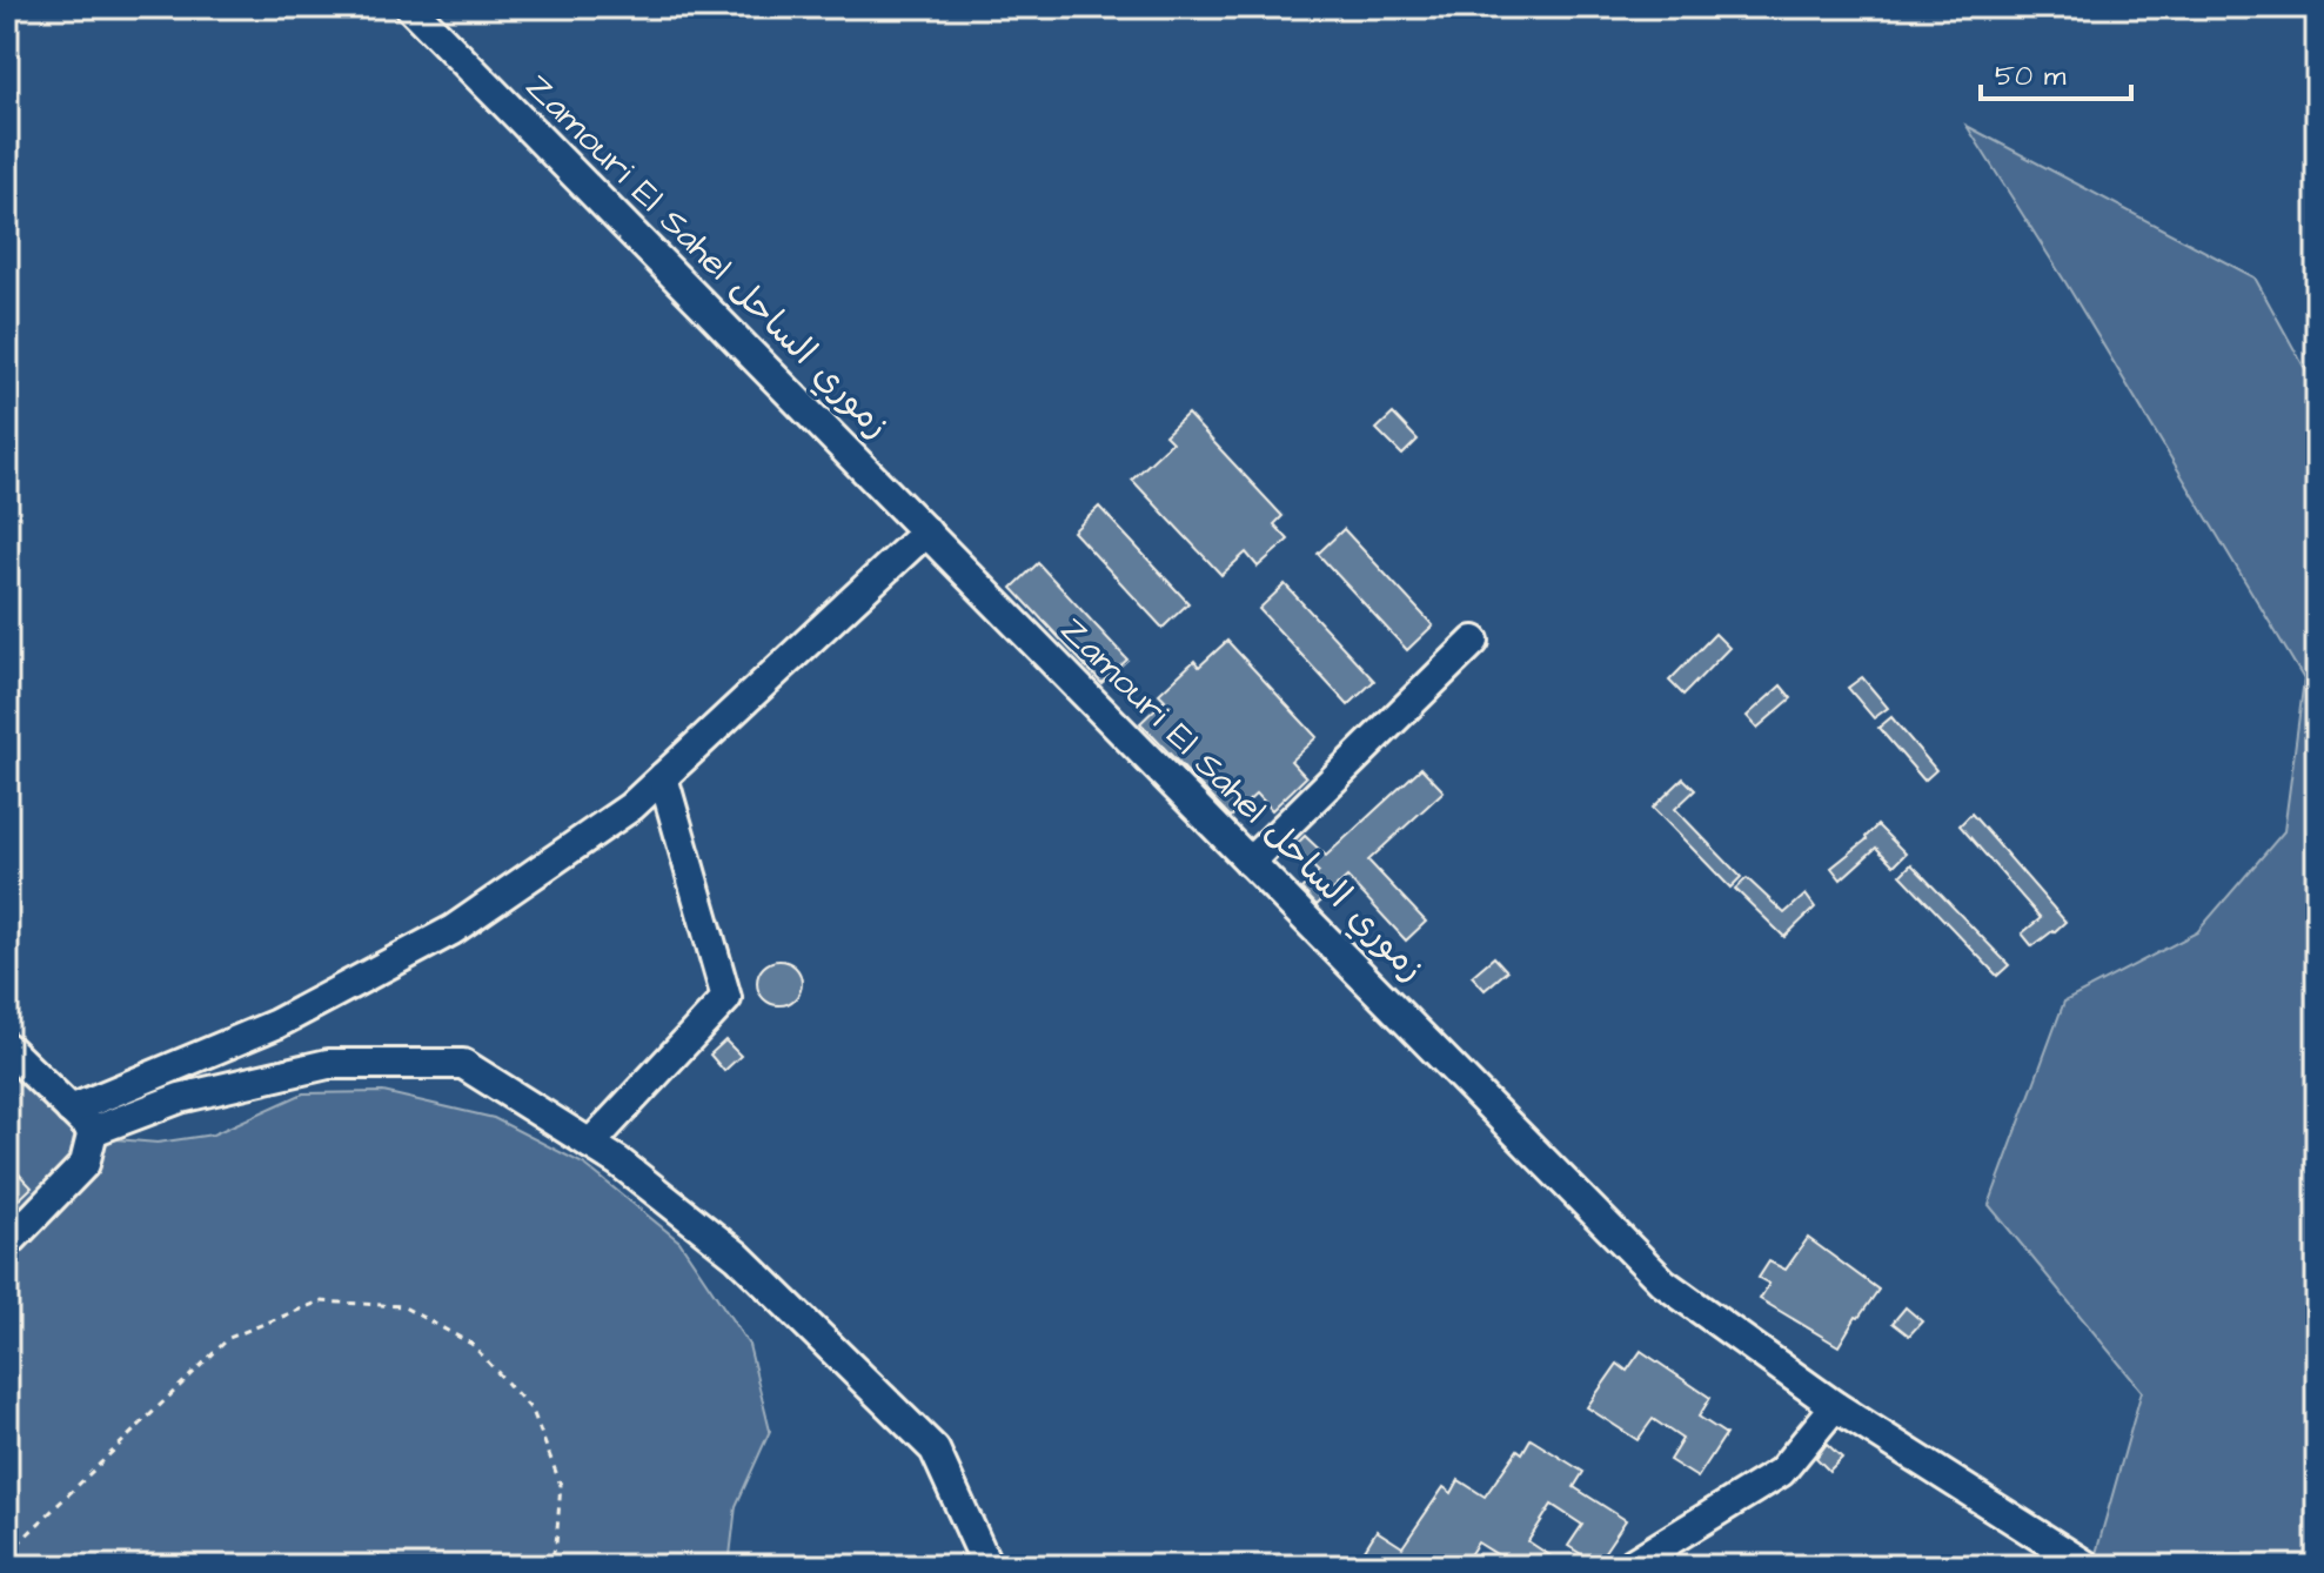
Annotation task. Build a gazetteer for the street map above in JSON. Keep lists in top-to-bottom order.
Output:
{
  "streets": {
    "street": ["Zamouri El Sahel زموري الساحل"]
  },
  "scale_bar": "50 m"
}
